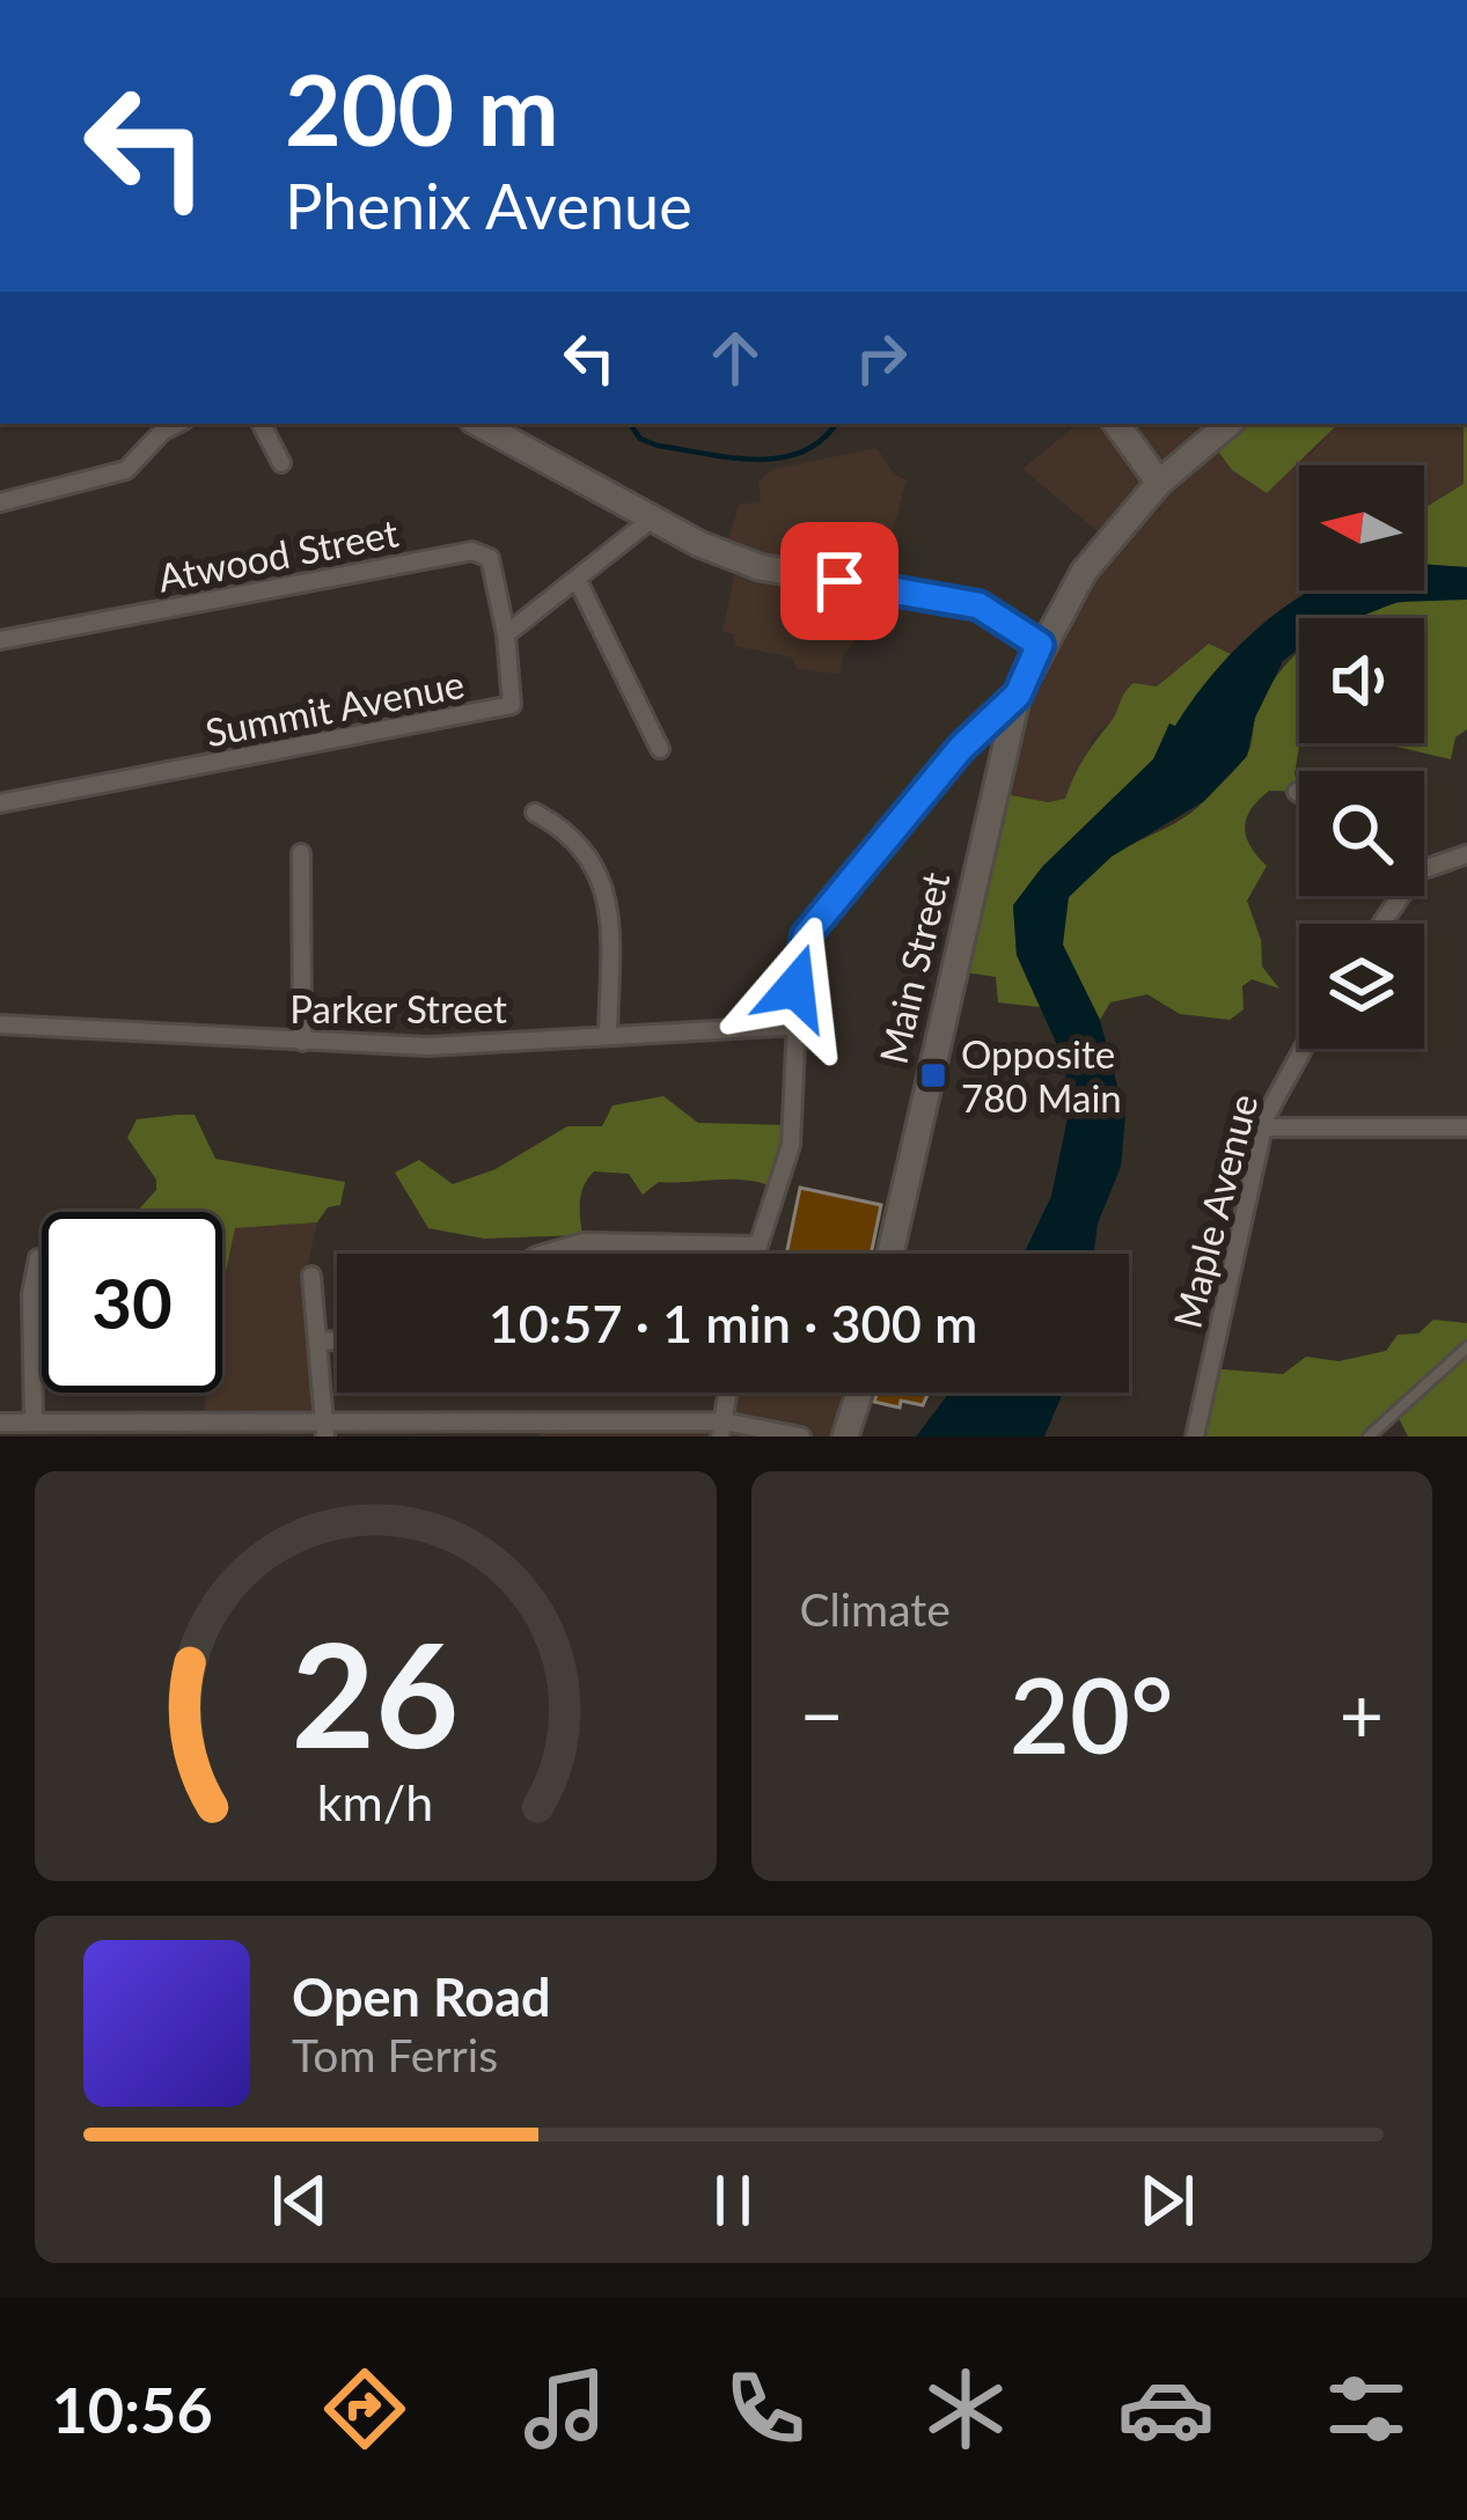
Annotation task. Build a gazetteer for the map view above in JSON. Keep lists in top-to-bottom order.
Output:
{
  "streets": {
    "main road": ["Main Street"],
    "street": [
      "Atwood Street",
      "Summit Avenue",
      "Parker Street",
      "Maple Avenue"
    ]
  },
  "crossings": [
    ["Atwood Street", "Summit Avenue"]
  ],
  "places": {
    "transit": ["Opposite 780 Main"]
  },
  "north": "left",
  "page": {
    "turn": ["200 m", "Phenix Avenue"],
    "limit": "30",
    "trip": "10:57 · 1 min · 300 m",
    "tile": "Climate",
    "heat": ["−", "20°", "+"],
    "song": ["Open Road", "Tom Ferris"],
    "tabs": "10:56",
    "gauge": ["26", "km/h"]
  }
}
